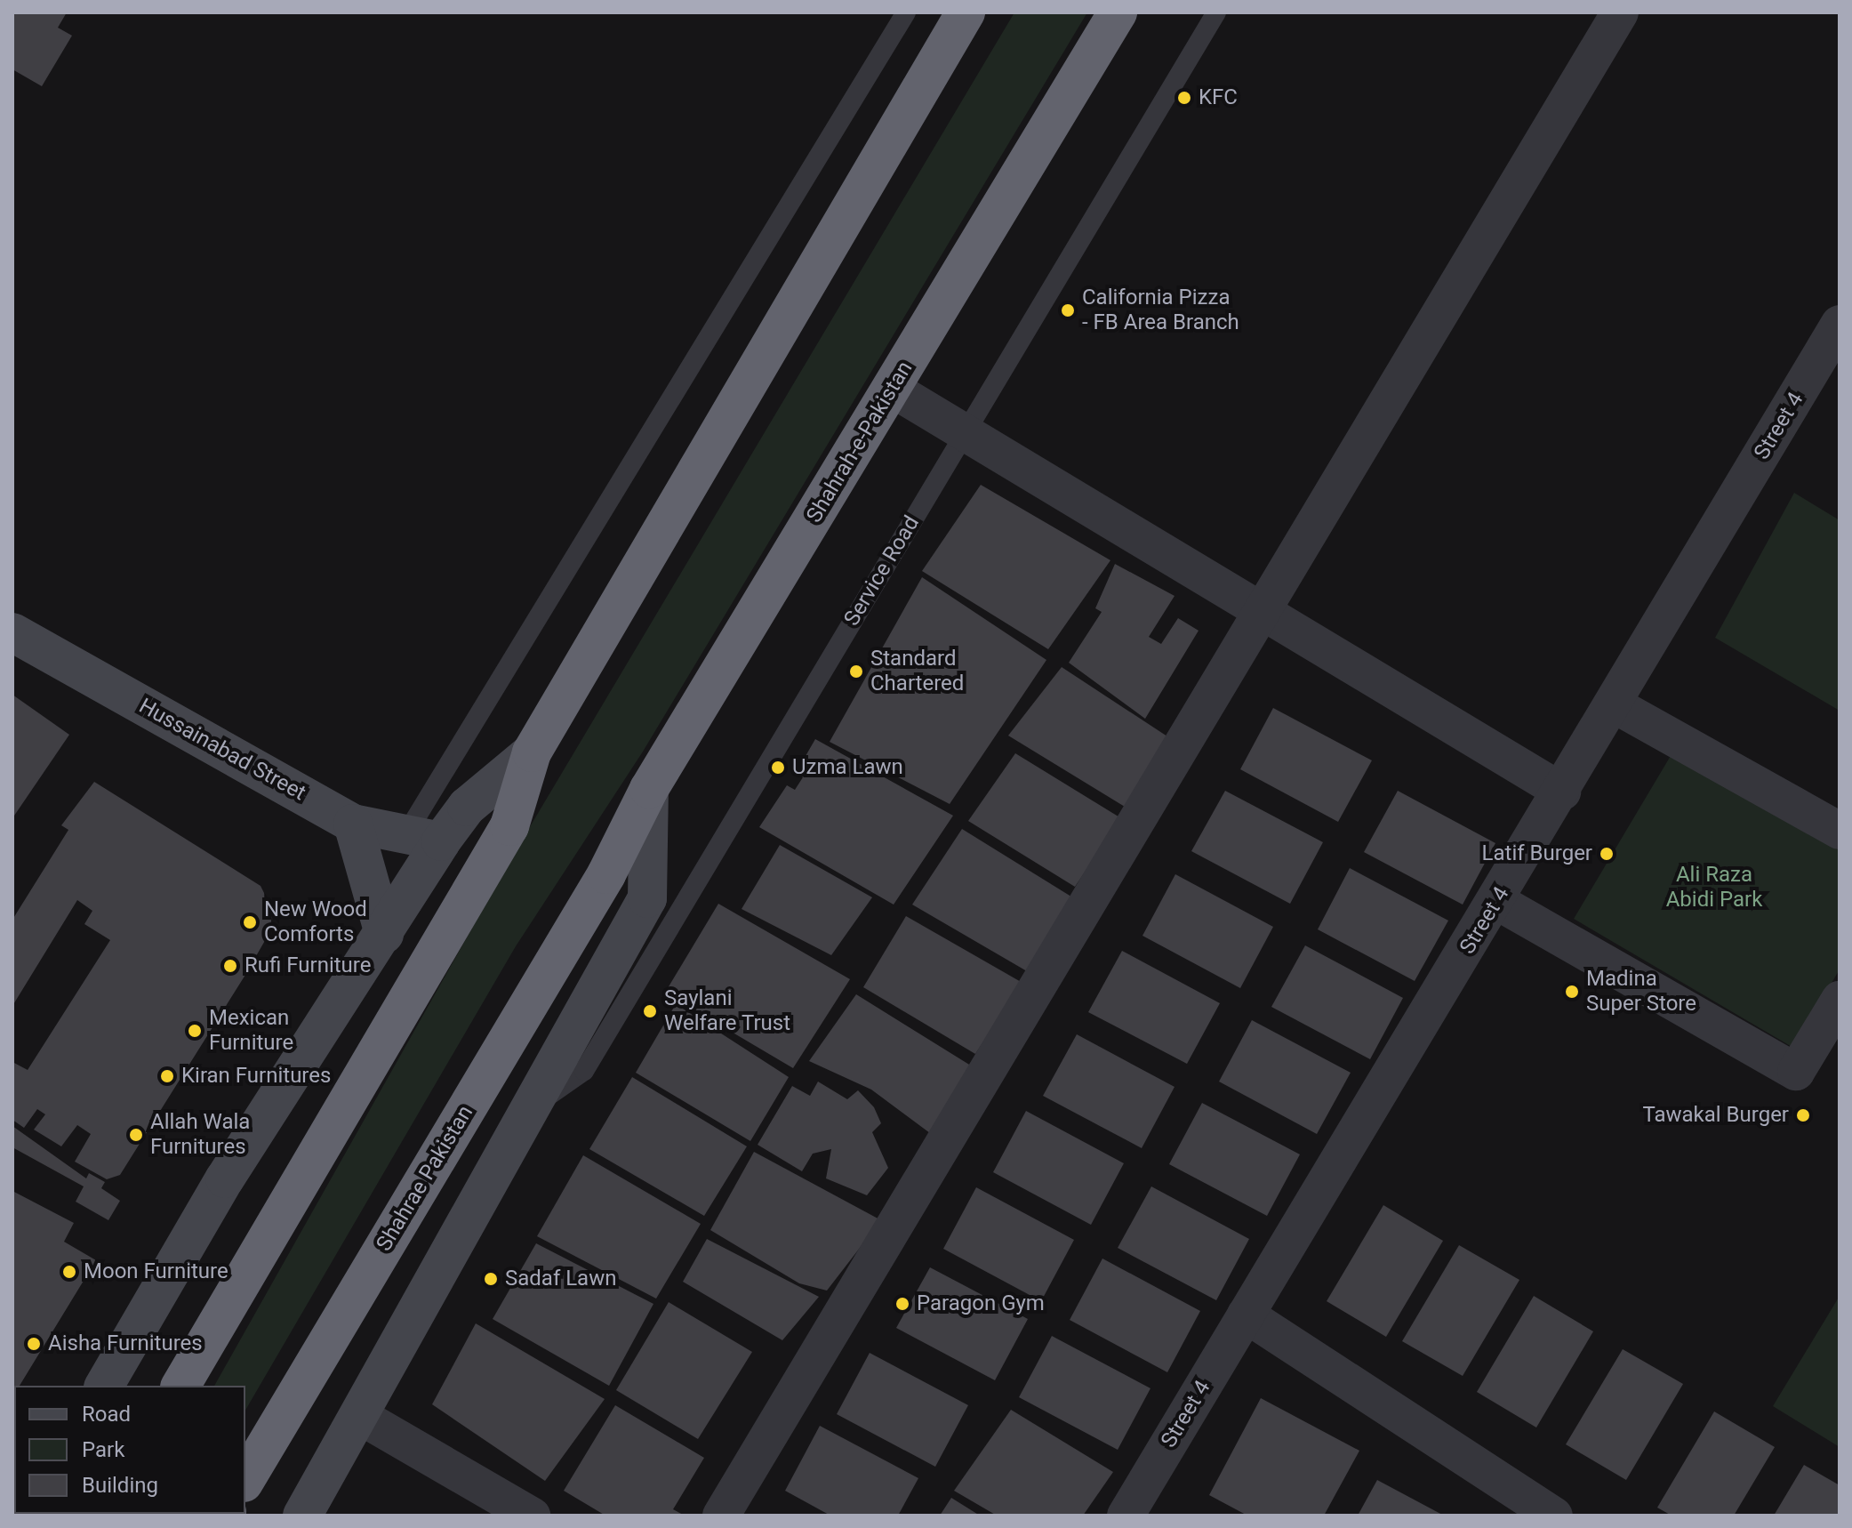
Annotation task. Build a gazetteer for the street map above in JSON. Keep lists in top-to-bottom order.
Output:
{
  "streets": {
    "highway": ["Shahrah-e-Pakistan", "Shahrae Pakistan"],
    "main road": ["Hussainabad Street"],
    "street": ["Street 4"],
    "lane": ["Service Road"]
  },
  "crossings": [
    ["Shahrah-e-Pakistan", "Shahrae Pakistan"]
  ],
  "parks": ["Ali Raza Abidi Park"],
  "places": [
    "KFC",
    "California Pizza - FB Area Branch",
    "Standard Chartered",
    "Uzma Lawn",
    "Latif Burger",
    "New Wood Comforts",
    "Rufi Furniture",
    "Madina Super Store",
    "Saylani Welfare Trust",
    "Mexican Furniture",
    "Kiran Furnitures",
    "Tawakal Burger",
    "Allah Wala Furnitures",
    "Moon Furniture",
    "Sadaf Lawn",
    "Paragon Gym",
    "Aisha Furnitures"
  ],
  "legend": ["Road", "Park", "Building"]
}
